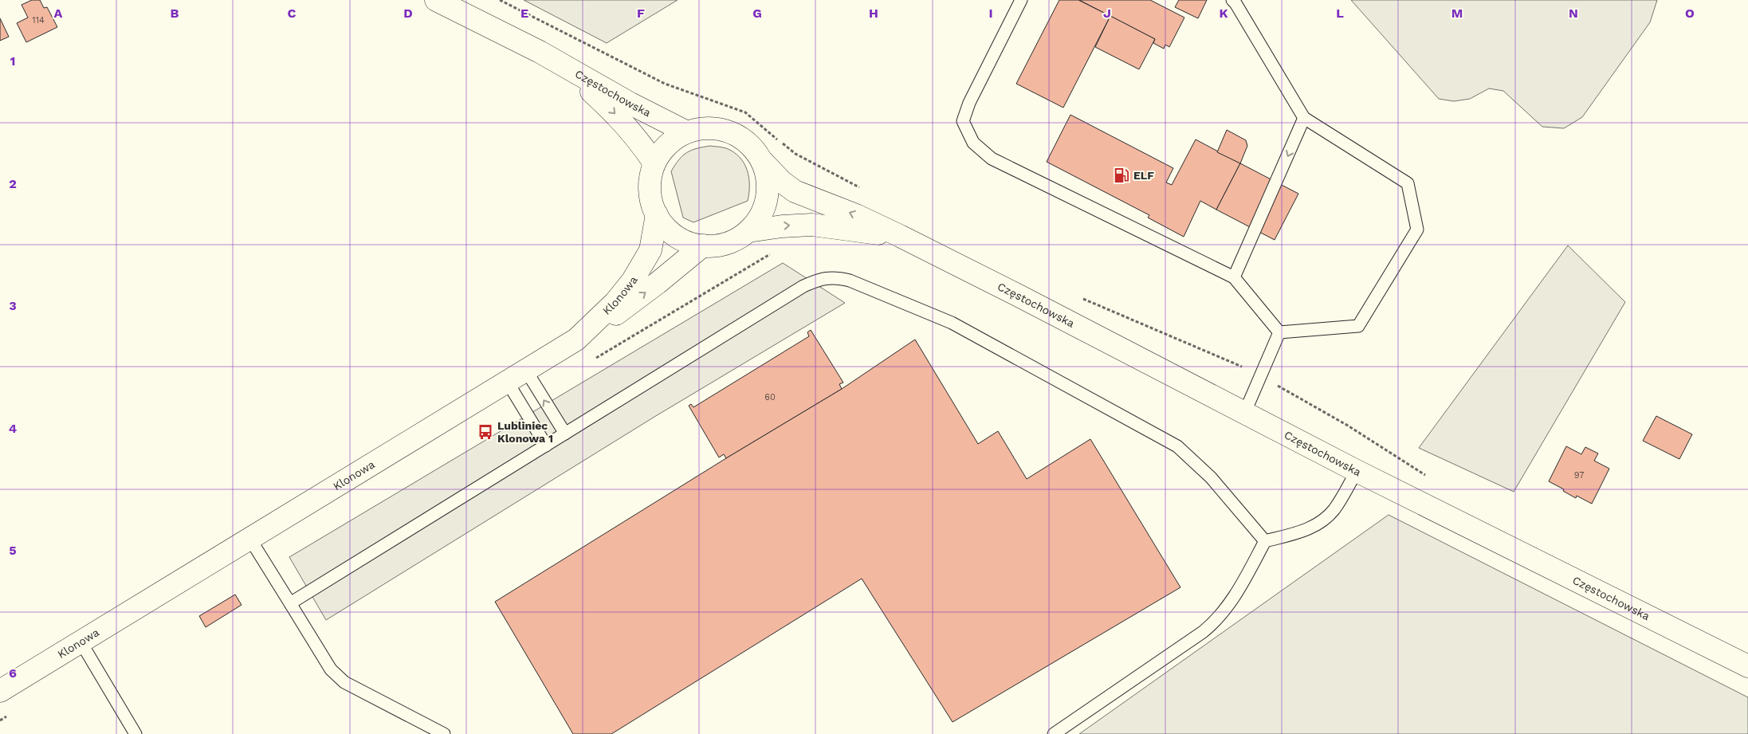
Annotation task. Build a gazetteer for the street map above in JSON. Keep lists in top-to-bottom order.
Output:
{
  "streets": {
    "main road": ["Częstochowska", "Klonowa"]
  },
  "crossings": [
    ["Częstochowska", "Klonowa"]
  ],
  "places": {
    "fuel station": ["ELF"],
    "bus stop": ["Lubliniec Klonowa 1"]
  },
  "house_numbers": ["114", "60", "97"],
  "grid": {
    "columns": [
      "A",
      "B",
      "C",
      "D",
      "E",
      "F",
      "G",
      "H",
      "I",
      "J",
      "K",
      "L",
      "M",
      "N",
      "O"
    ],
    "rows": [
      "1",
      "2",
      "3",
      "4",
      "5",
      "6"
    ]
  }
}
